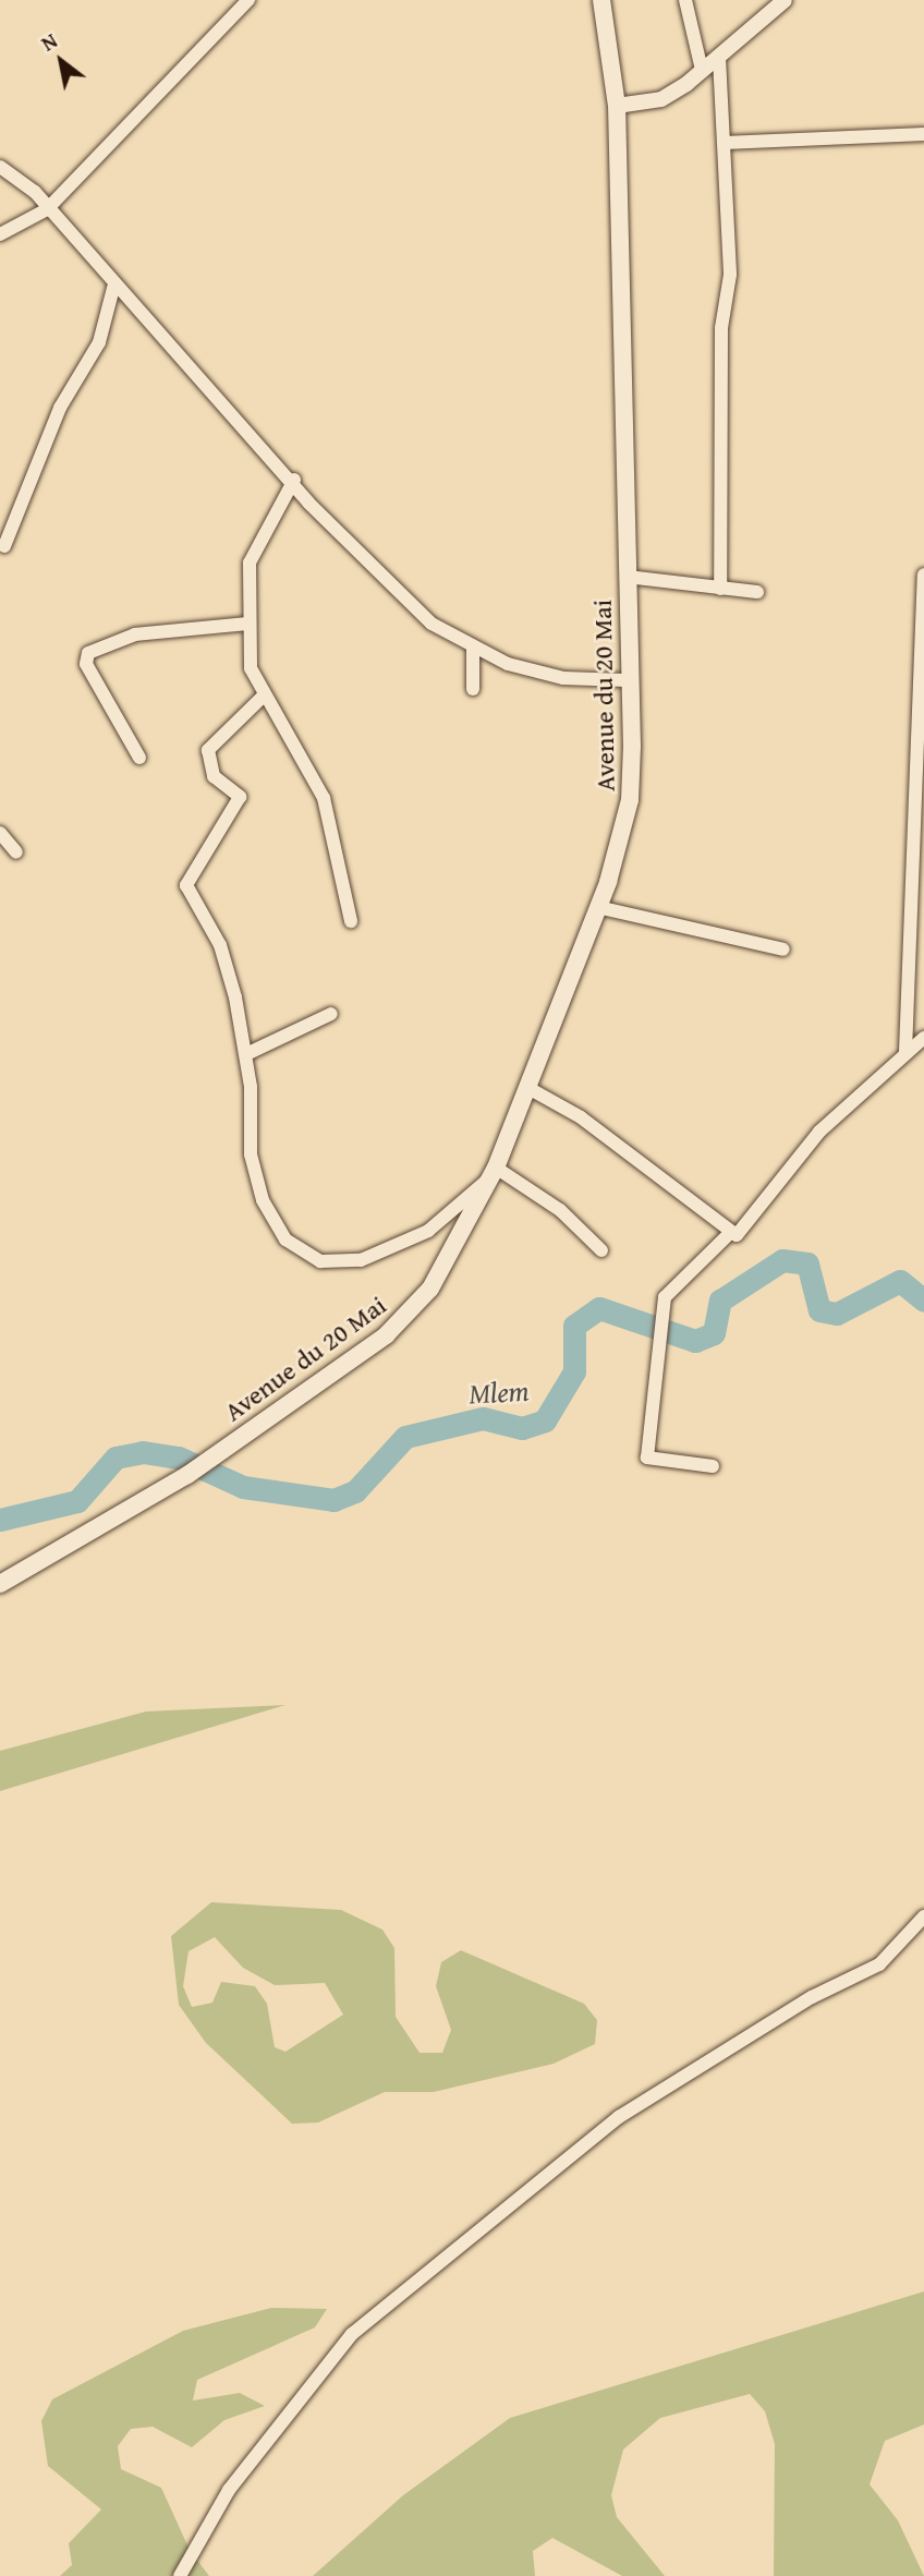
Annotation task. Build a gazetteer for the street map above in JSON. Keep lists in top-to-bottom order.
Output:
{
  "streets": {
    "main road": ["Avenue du 20 Mai"]
  },
  "water": ["Mlem"],
  "north": "top left"
}
